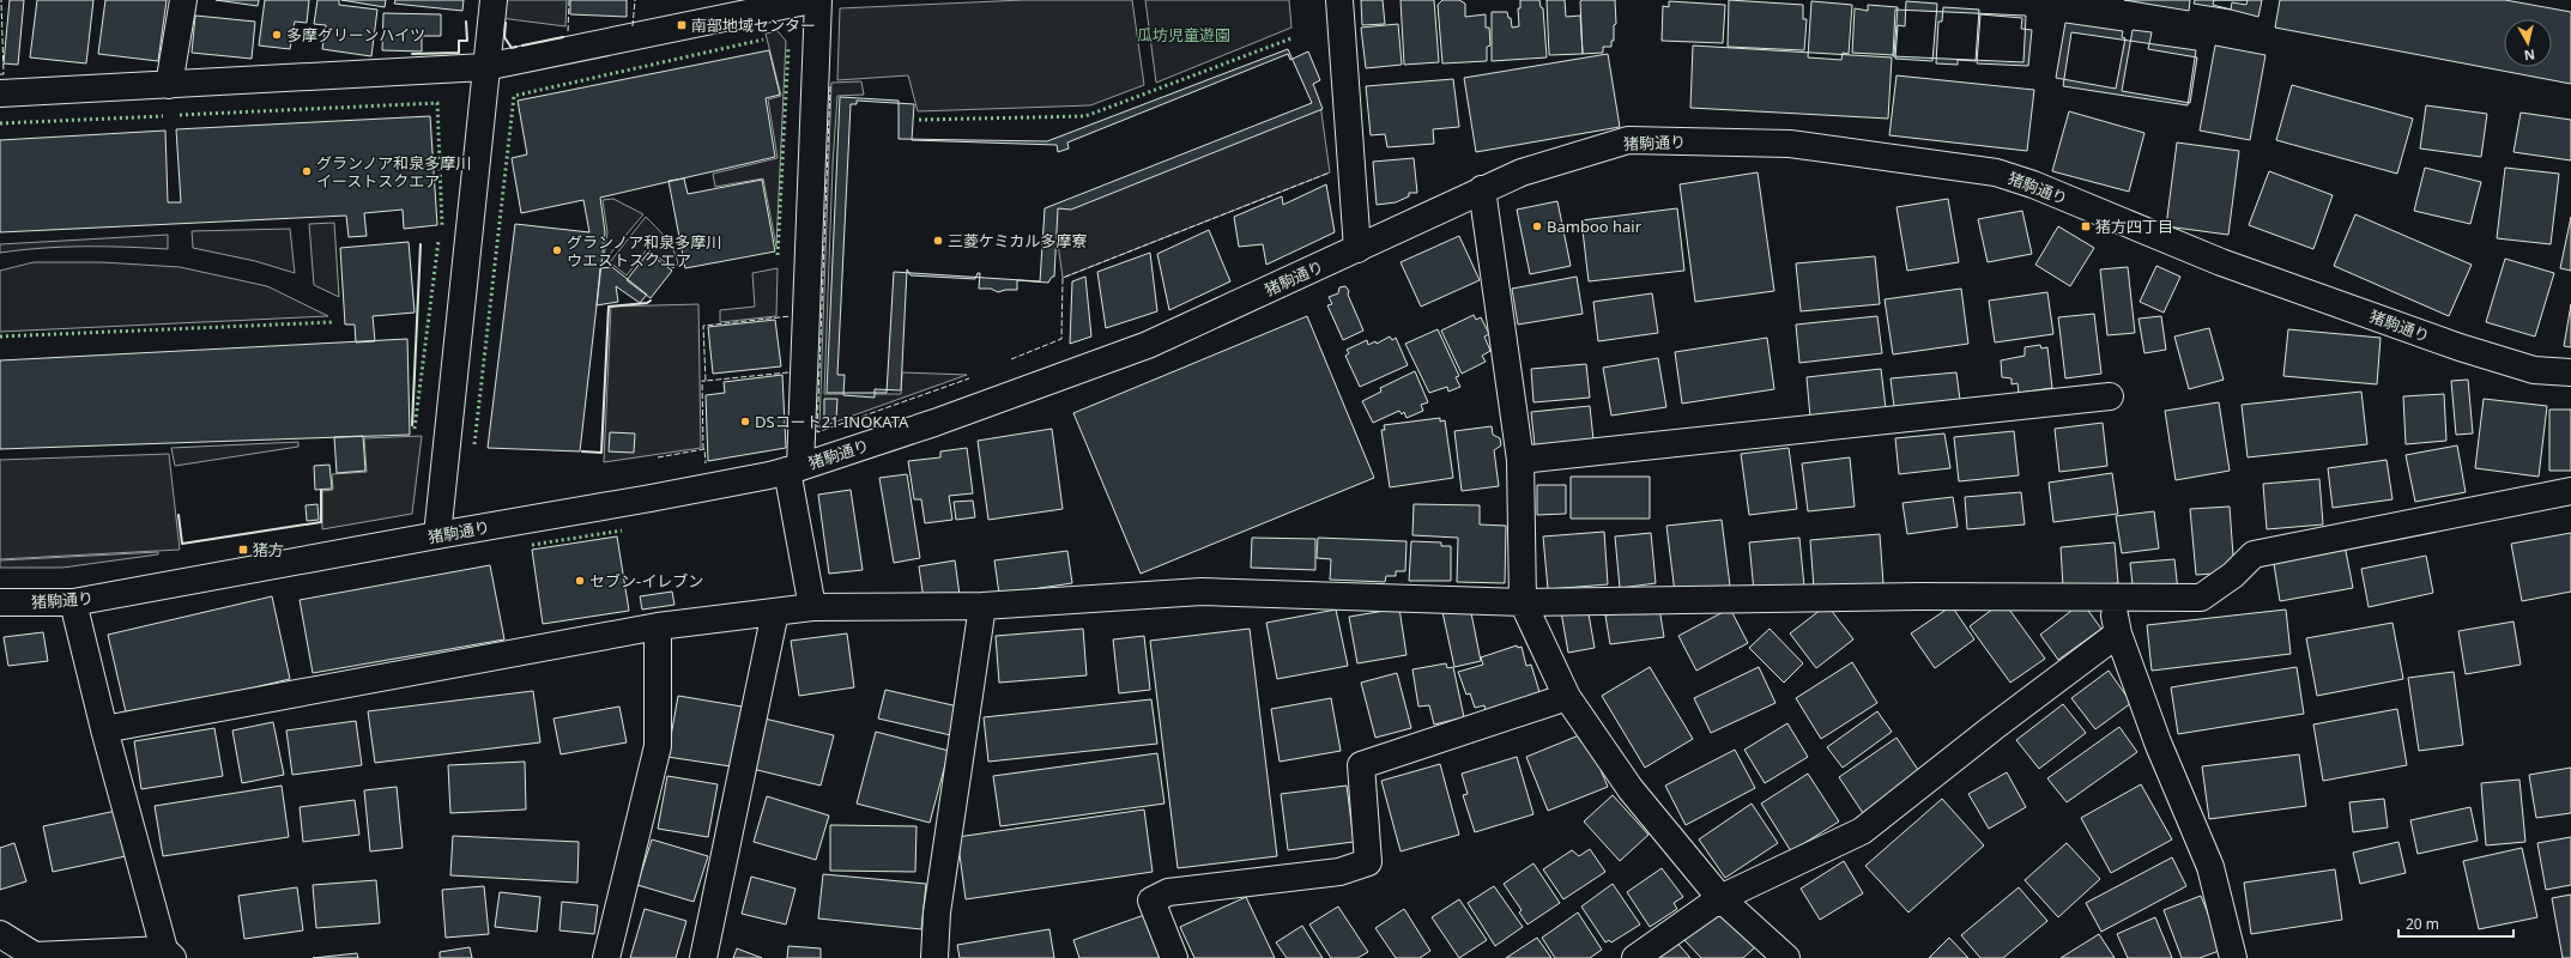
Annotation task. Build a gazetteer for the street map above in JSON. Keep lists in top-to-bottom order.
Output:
{
  "streets": {
    "street": ["猪駒通り"]
  },
  "parks": ["瓜坊児童遊園"],
  "places": {
    "transit": ["南部地域センター", "猪方四丁目", "猪方"],
    "other": [
      "多摩グリーンハイツ",
      "グランノア和泉多摩川 イーストスクエア",
      "Bamboo hair",
      "三菱ケミカル多摩寮",
      "グランノア和泉多摩川 ウエストスクエア",
      "DSコート21 INOKATA",
      "セブン-イレブン"
    ]
  },
  "scale_bar": "20 m",
  "north": "bottom"
}
